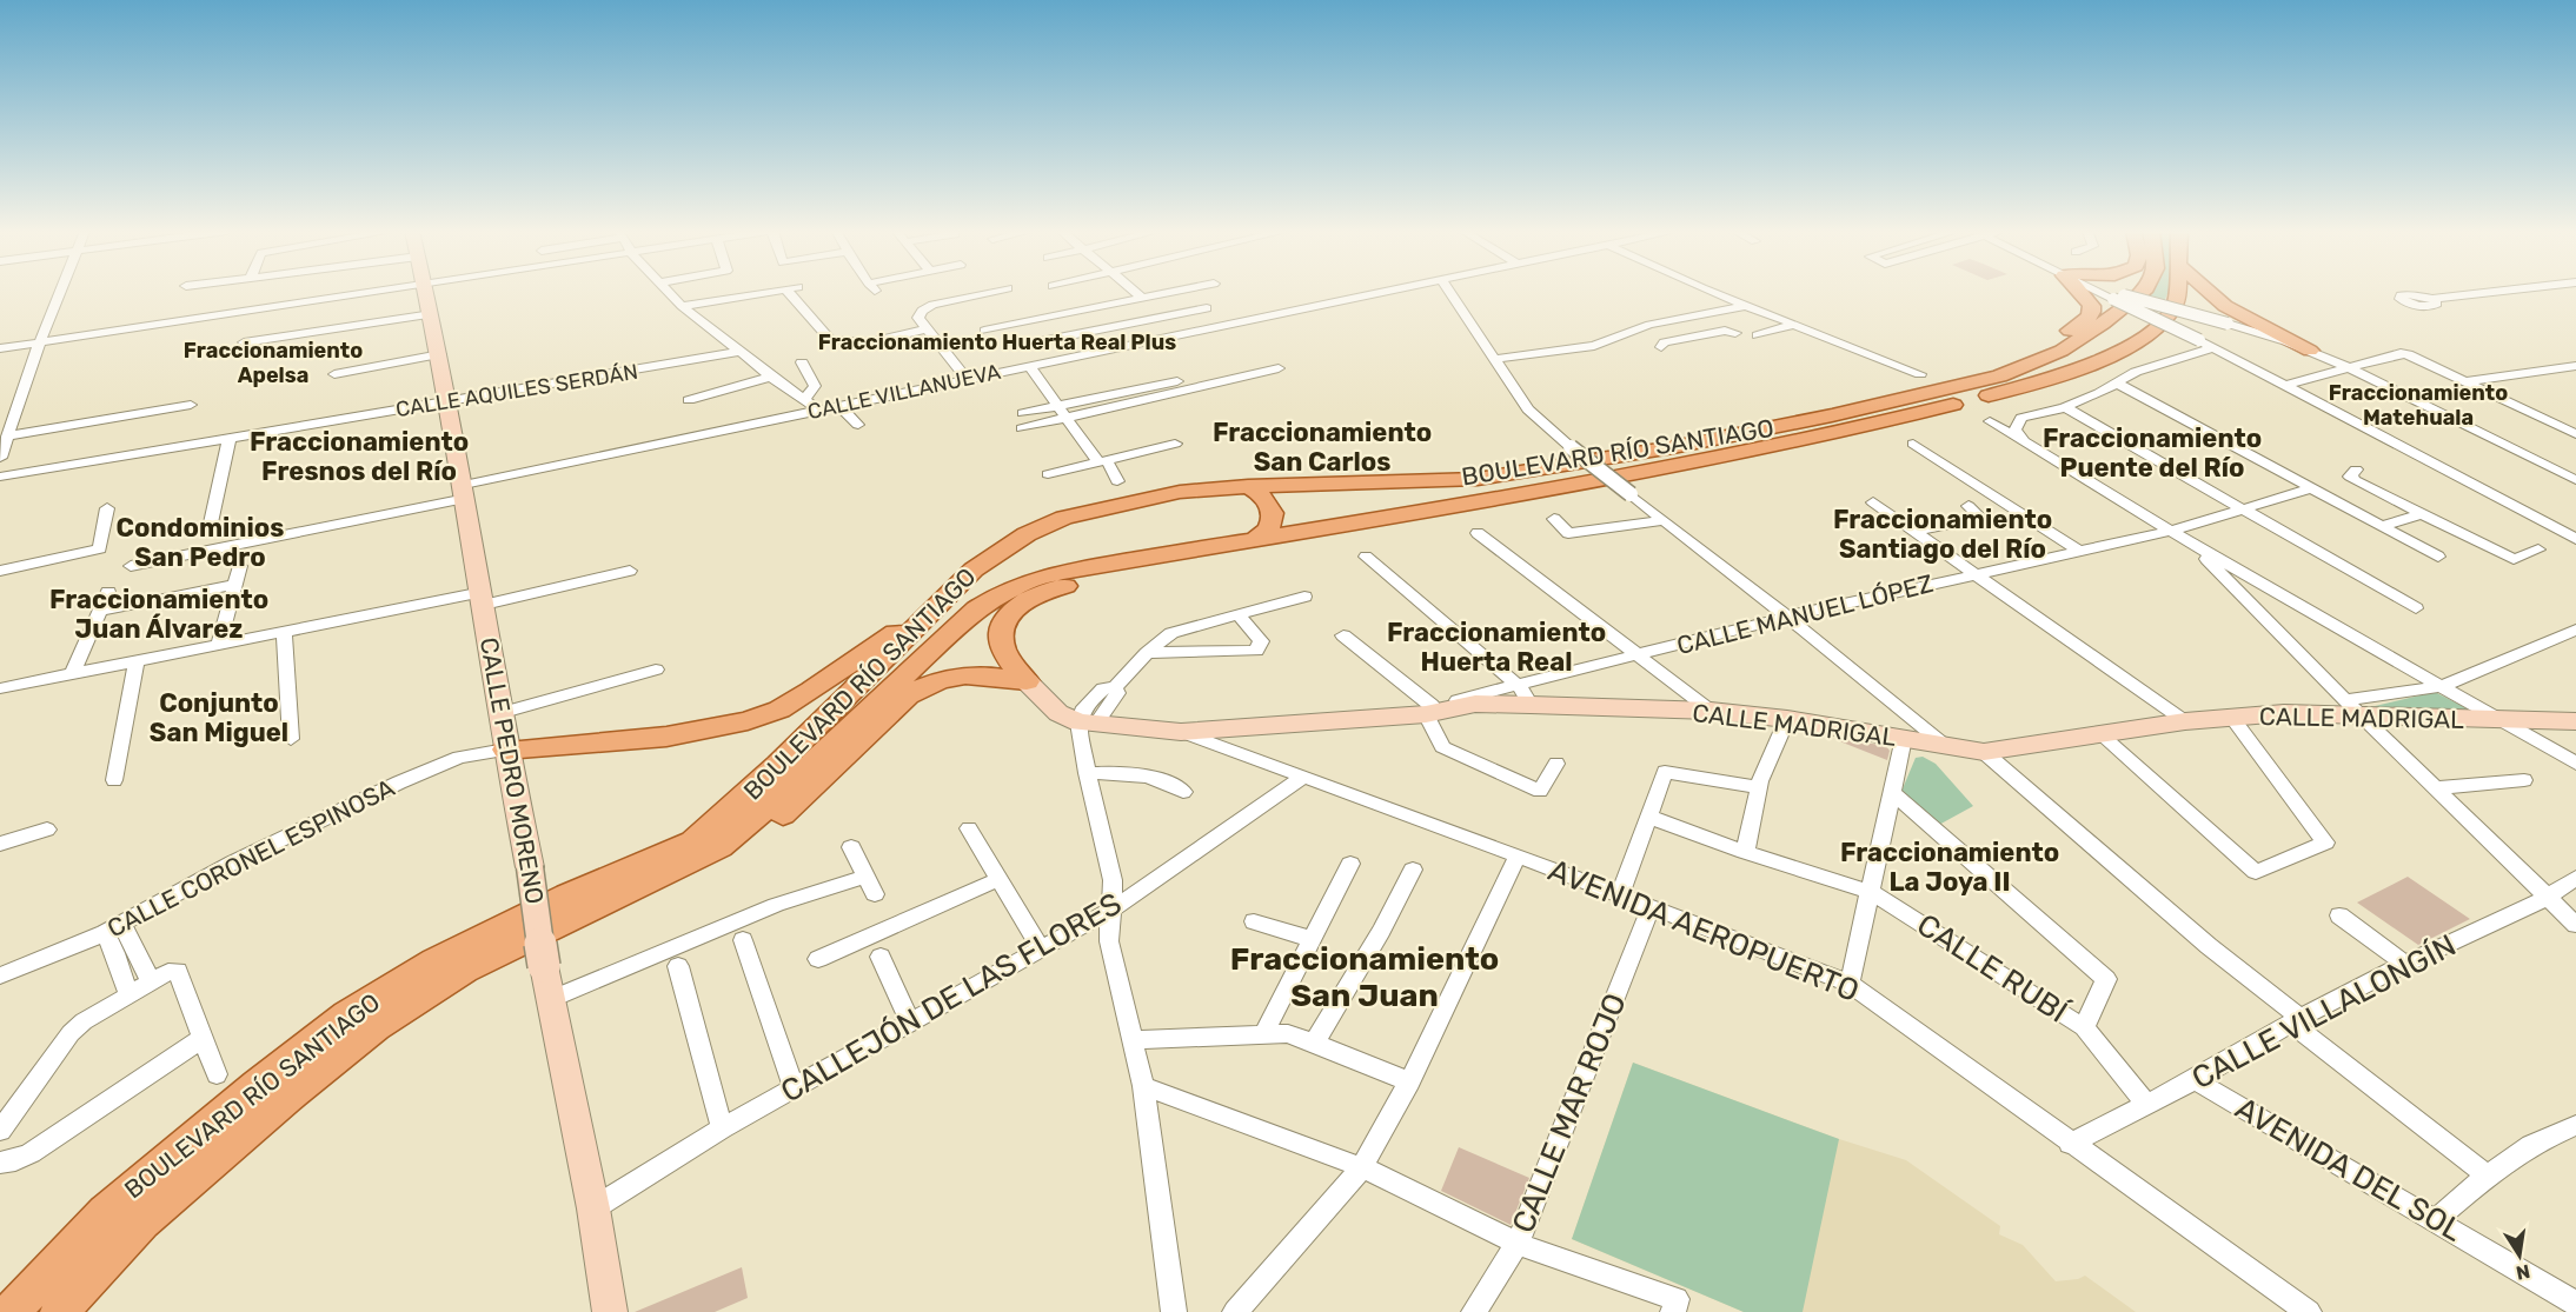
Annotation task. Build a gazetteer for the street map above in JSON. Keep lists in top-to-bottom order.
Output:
{
  "streets": {
    "main road": ["BOULEVARD RÍO SANTIAGO"],
    "street": [
      "CALLE AQUILES SERDÁN",
      "CALLE VILLANUEVA",
      "CALLE MANUEL LÓPEZ",
      "CALLE MADRIGAL",
      "CALLE PEDRO MORENO",
      "CALLE CORONEL ESPINOSA",
      "AVENIDA AEROPUERTO",
      "CALLE RUBÍ",
      "CALLEJÓN DE LAS FLORES",
      "CALLE VILLALONGÍN",
      "CALLE MAR ROJO",
      "AVENIDA DEL SOL"
    ]
  },
  "crossings": [
    ["CALLE AQUILES SERDÁN", "CALLE PEDRO MORENO"],
    ["CALLE VILLANUEVA", "CALLE PEDRO MORENO"],
    ["CALLE MANUEL LÓPEZ", "CALLE MADRIGAL"],
    ["CALLE MADRIGAL", "AVENIDA AEROPUERTO"],
    ["CALLE PEDRO MORENO", "CALLE CORONEL ESPINOSA"],
    ["CALLE PEDRO MORENO", "CALLEJÓN DE LAS FLORES"],
    ["AVENIDA AEROPUERTO", "CALLEJÓN DE LAS FLORES"],
    ["AVENIDA AEROPUERTO", "CALLE VILLALONGÍN"],
    ["AVENIDA AEROPUERTO", "CALLE MAR ROJO"],
    ["CALLE RUBÍ", "CALLE VILLALONGÍN"],
    ["CALLE VILLALONGÍN", "AVENIDA DEL SOL"]
  ],
  "districts": [
    "Fraccionamiento Huerta Real Plus",
    "Fraccionamiento Apelsa",
    "Fraccionamiento Matehuala",
    "Fraccionamiento San Carlos",
    "Fraccionamiento Puente del Río",
    "Fraccionamiento Fresnos del Río",
    "Fraccionamiento Santiago del Río",
    "Condominios San Pedro",
    "Fraccionamiento Juan Álvarez",
    "Fraccionamiento Huerta Real",
    "Conjunto San Miguel",
    "Fraccionamiento La Joya II",
    "Fraccionamiento San Juan"
  ],
  "north": "bottom"
}
